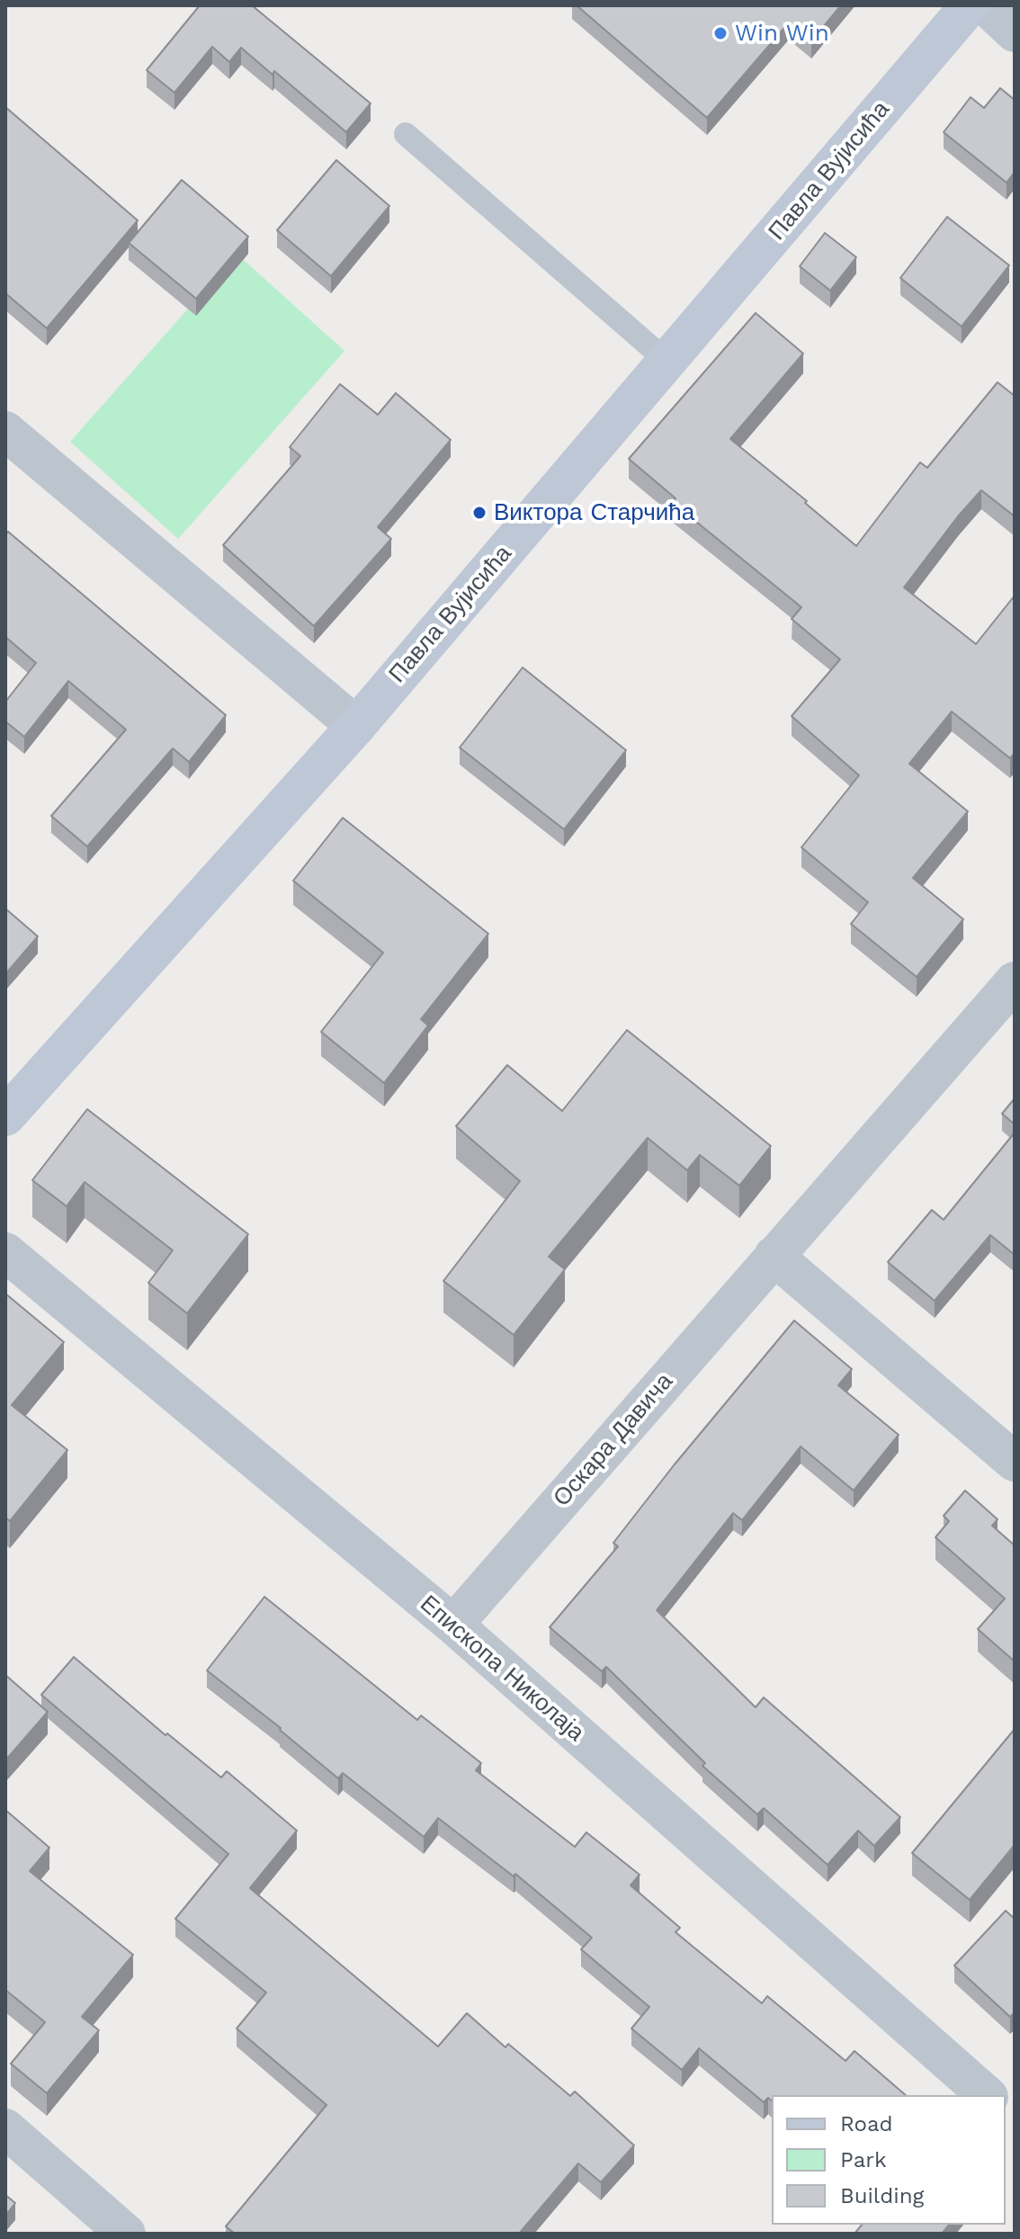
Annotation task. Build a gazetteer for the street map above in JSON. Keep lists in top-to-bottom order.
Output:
{
  "streets": {
    "street": ["Павла Вујисића", "Оскара Давича", "Епископа Николаја"]
  },
  "crossings": [
    ["Оскара Давича", "Епископа Николаја"]
  ],
  "places": ["Win Win", "Виктора Старчића"],
  "legend": ["Road", "Park", "Building"]
}
